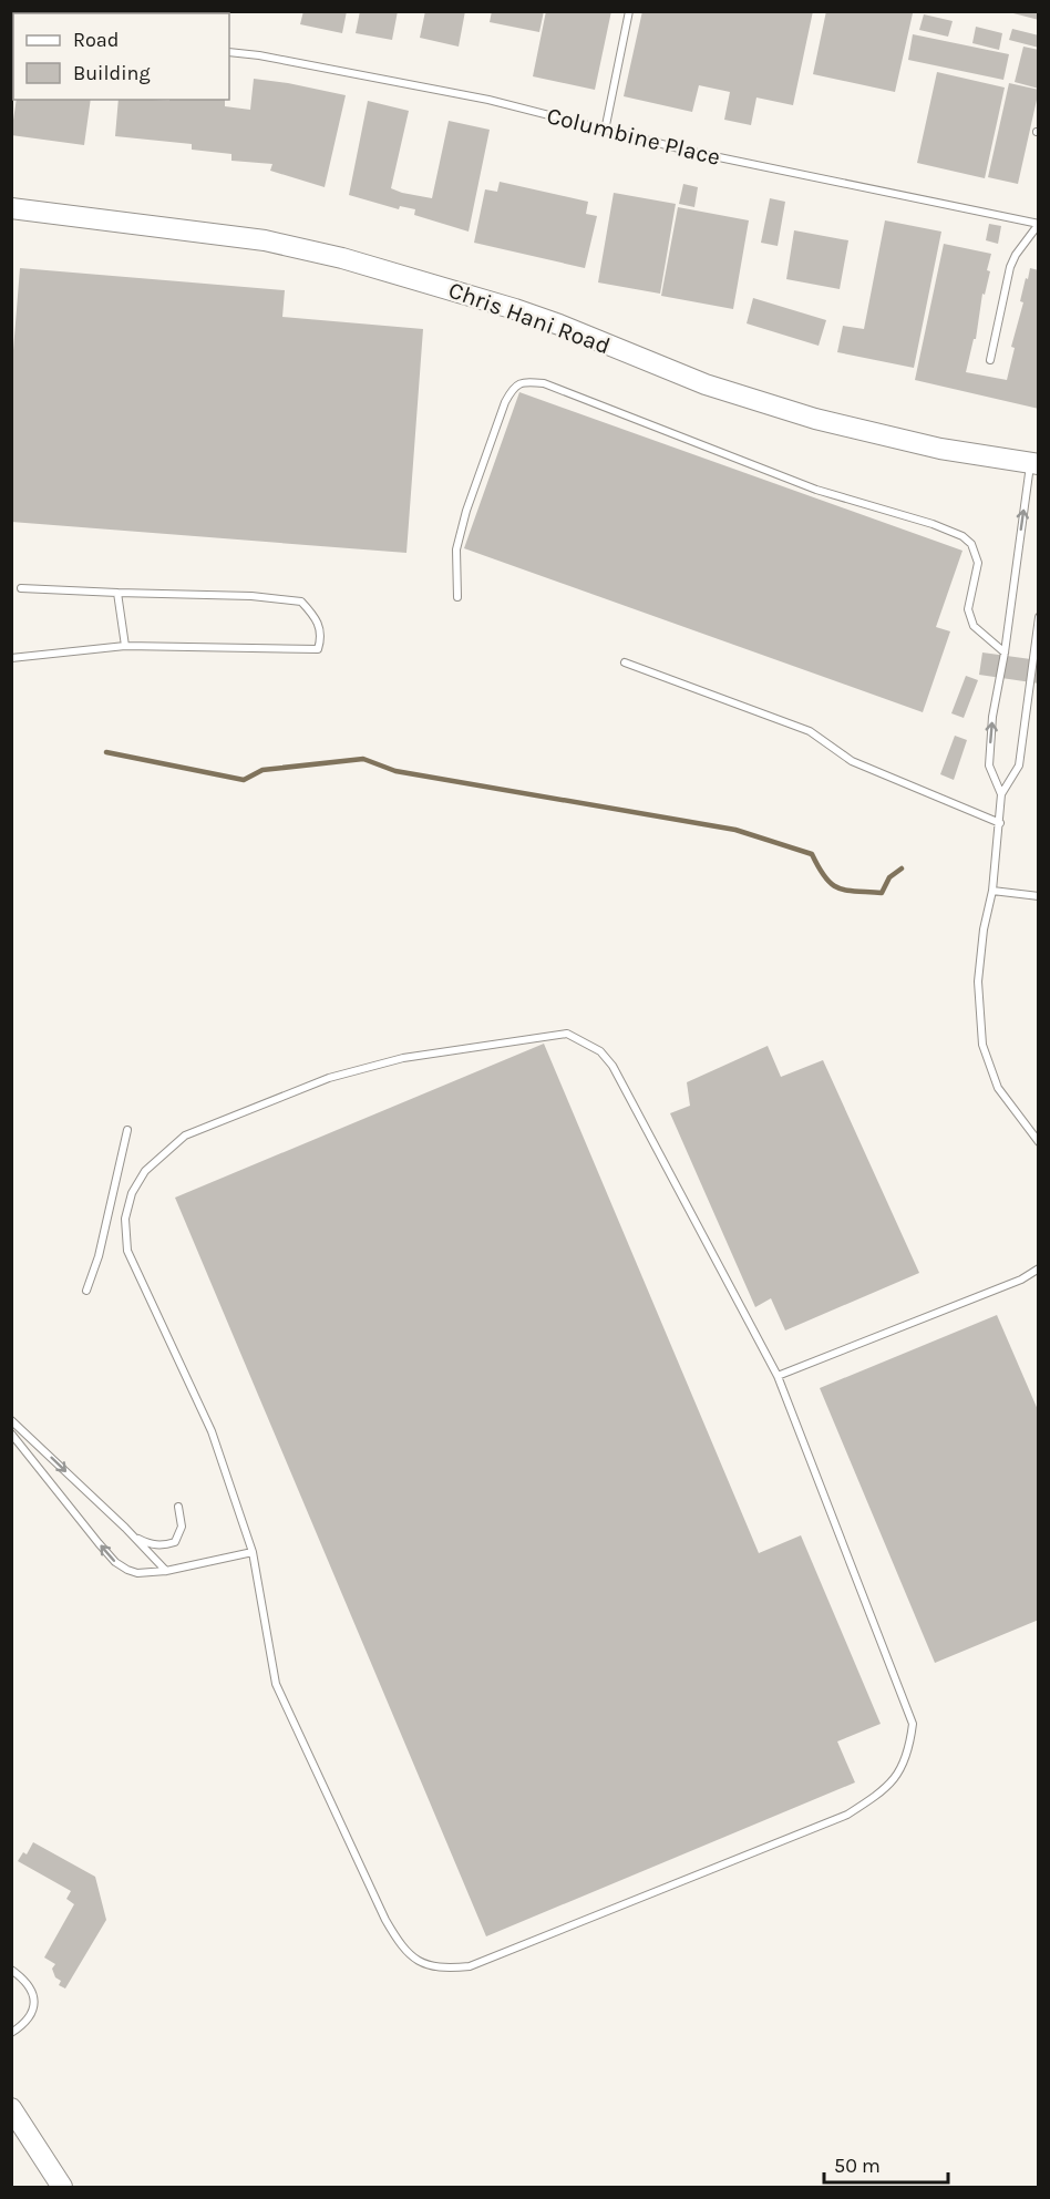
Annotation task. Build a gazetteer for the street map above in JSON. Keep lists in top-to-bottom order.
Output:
{
  "streets": {
    "street": ["Chris Hani Road"],
    "lane": ["Columbine Place"]
  },
  "legend": ["Road", "Building"],
  "scale_bar": "50 m"
}
